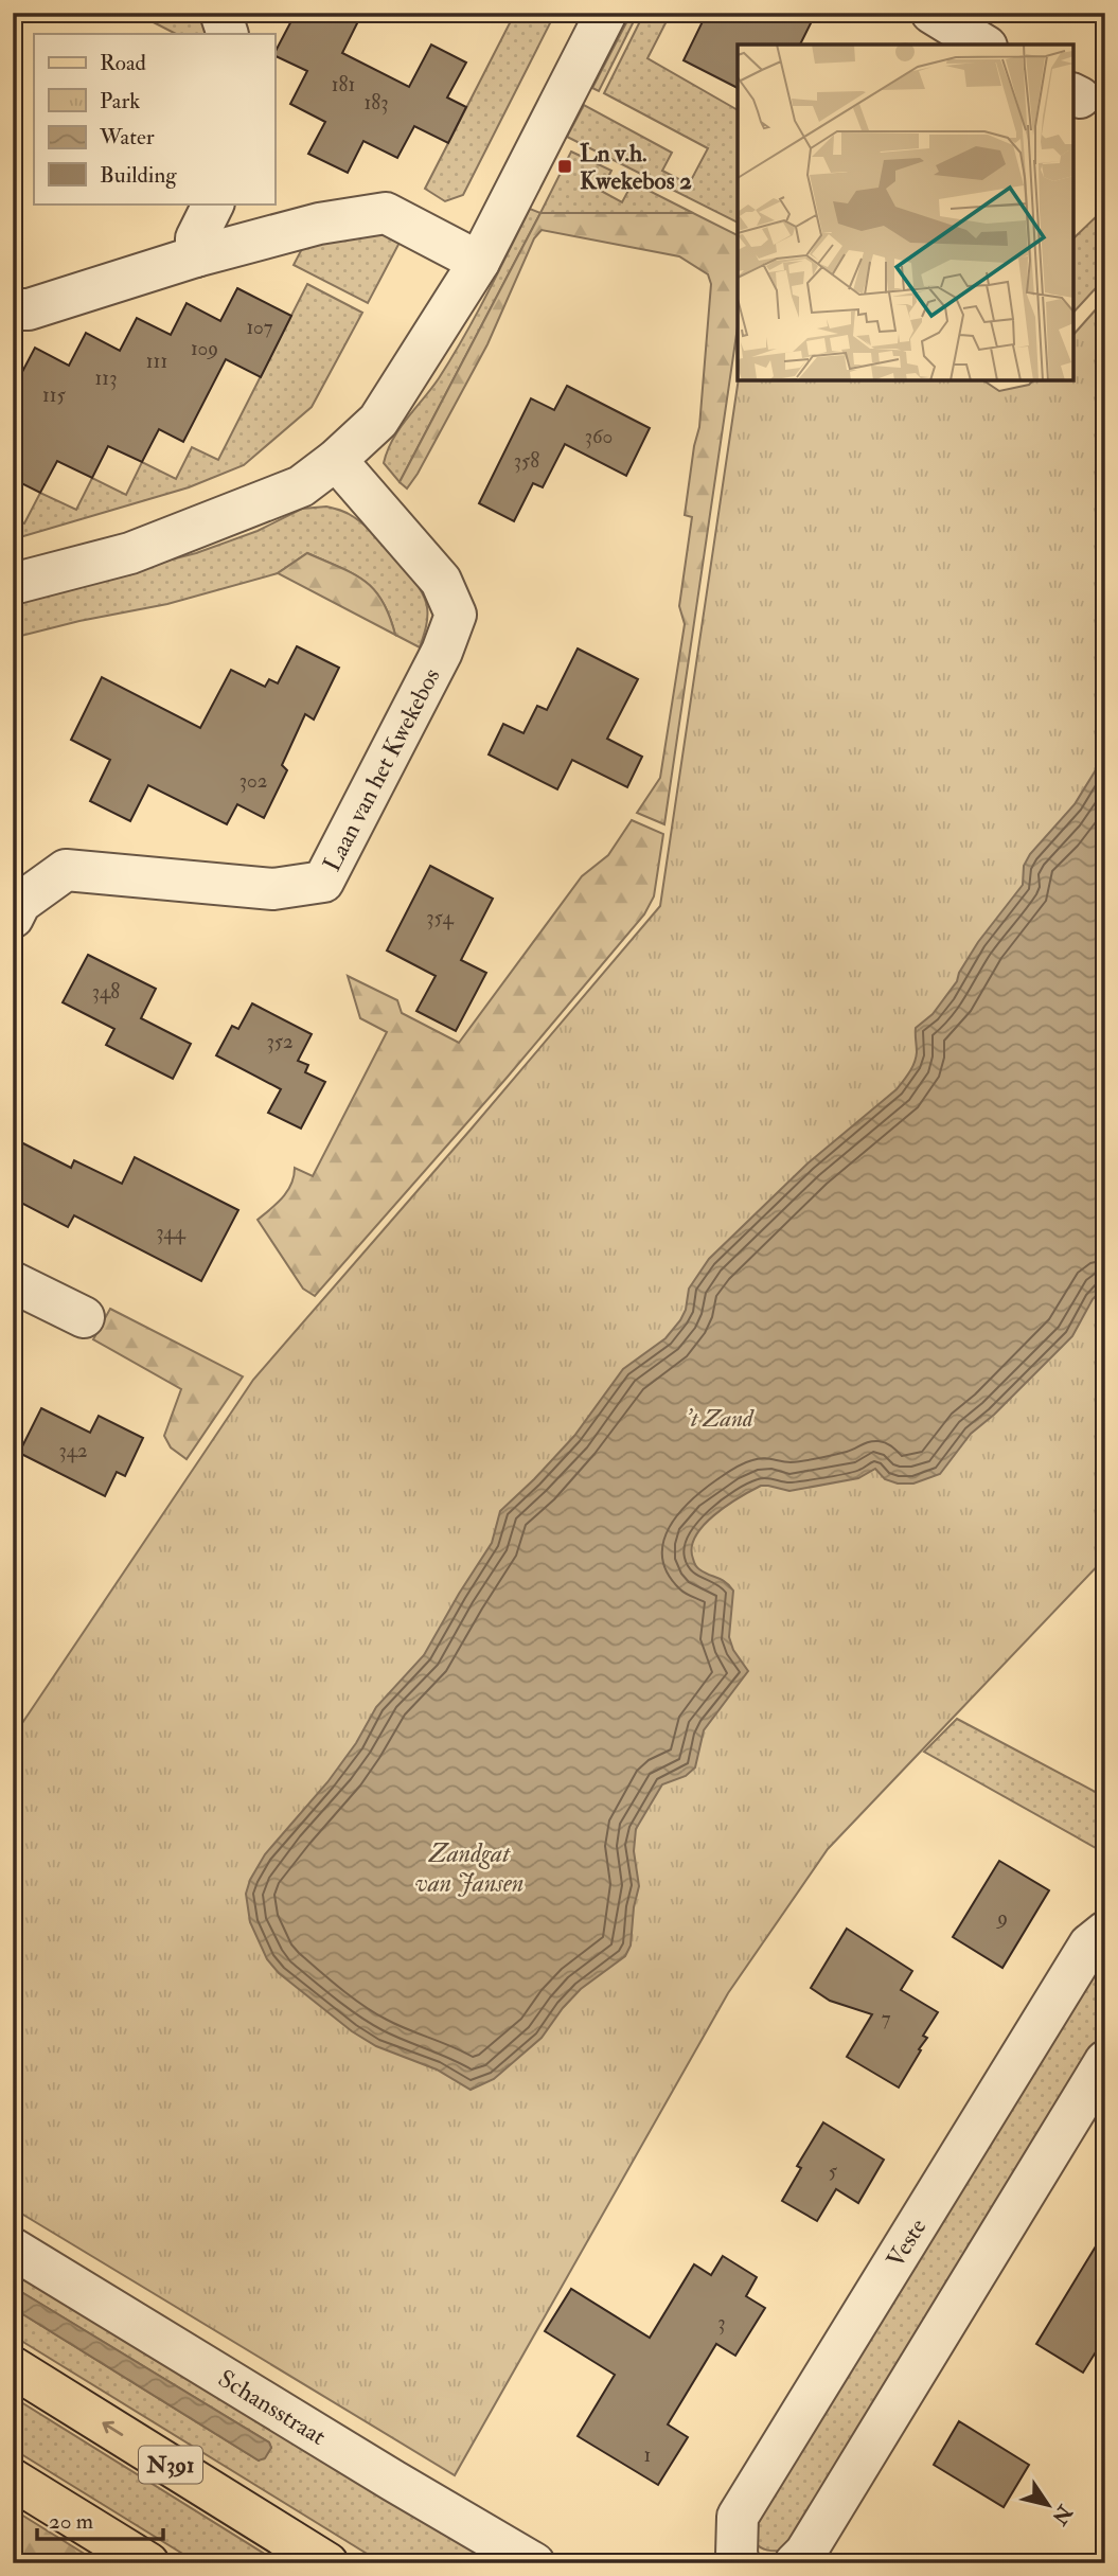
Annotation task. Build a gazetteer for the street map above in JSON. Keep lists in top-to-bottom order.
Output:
{
  "streets": {
    "main road": ["N391"],
    "street": ["Laan van het Kwekebos", "Veste", "Schansstraat"]
  },
  "water": ["Zandgat van Jansen"],
  "parks": ["'t Zand"],
  "places": {
    "transit": ["Ln v.h. Kwekebos 2"]
  },
  "house_numbers": [
    "181",
    "183",
    "107",
    "109",
    "111",
    "113",
    "115",
    "360",
    "358",
    "302",
    "354",
    "348",
    "352",
    "344",
    "342",
    "9",
    "7",
    "5",
    "3",
    "1"
  ],
  "legend": [
    "Road",
    "Park",
    "Water",
    "Building"
  ],
  "scale_bar": "20 m",
  "north": "bottom right"
}
